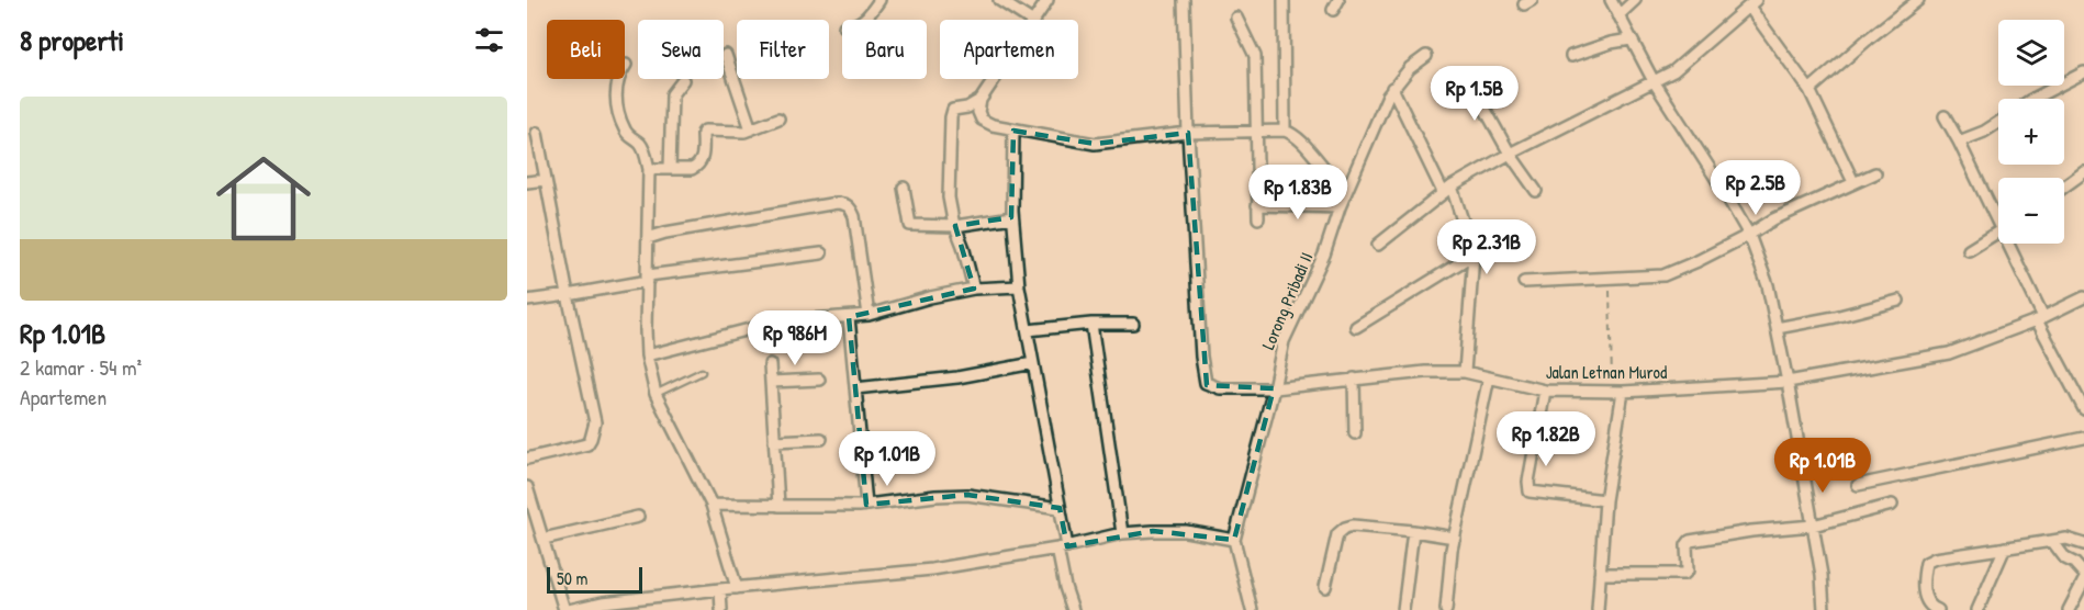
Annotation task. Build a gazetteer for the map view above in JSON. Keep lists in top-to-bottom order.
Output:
{
  "streets": {
    "street": ["Lorong Pribadi II", "Jalan Letnan Murod"]
  },
  "crossings": [
    ["Lorong Pribadi II", "Jalan Letnan Murod"]
  ],
  "scale_bar": "50 m",
  "page": {
    "heading": "8 properti",
    "map_buttons": ["+", "−"],
    "chip": [
      "Beli",
      "Sewa",
      "Filter",
      "Baru",
      "Apartemen"
    ],
    "price": [
      "Rp 1.5B",
      "Rp 2.5B",
      "Rp 1.83B",
      "Rp 2.31B",
      "Rp 986M",
      "Rp 1.82B",
      "Rp 1.01B",
      "Rp 1.01B"
    ],
    "list": [
      {
        "name": "Rp 1.01B",
        "note": "2 kamar · 54 m² · Apartemen"
      }
    ],
    "scale": "50 m"
  }
}
